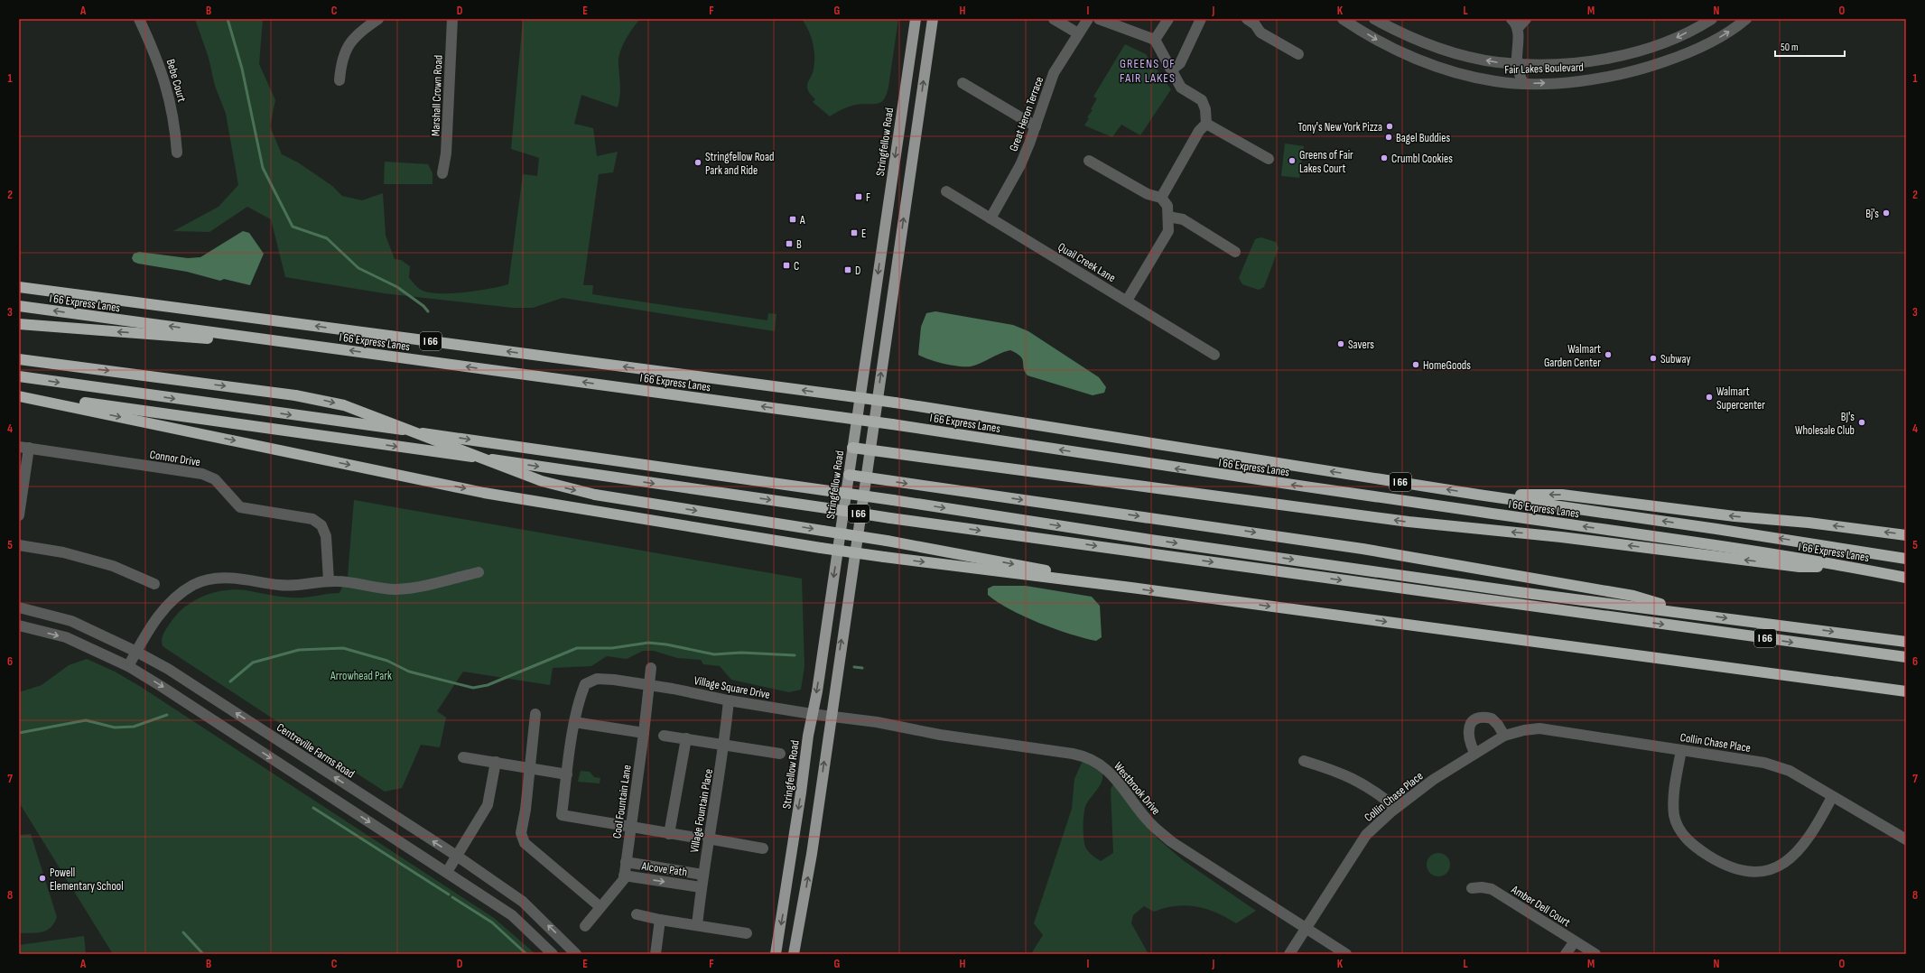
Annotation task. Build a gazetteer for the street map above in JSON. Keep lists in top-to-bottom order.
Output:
{
  "streets": {
    "highway": ["I 66 Express Lanes", "I 66"],
    "main road": ["Stringfellow Road"],
    "street": [
      "Fair Lakes Boulevard",
      "Bebe Court",
      "Marshall Crown Road",
      "Great Heron Terrace",
      "Quail Creek Lane",
      "Connor Drive",
      "Village Square Drive",
      "Collin Chase Place",
      "Centreville Farms Road",
      "Westbrook Drive",
      "Cool Fountain Lane",
      "Village Fountain Place",
      "Alcove Path",
      "Amber Dell Court"
    ]
  },
  "crossings": [
    ["Great Heron Terrace", "Quail Creek Lane"],
    ["Stringfellow Road", "Village Square Drive"],
    ["Stringfellow Road", "Westbrook Drive"],
    ["Village Square Drive", "Westbrook Drive"],
    ["Village Square Drive", "Cool Fountain Lane"],
    ["Village Square Drive", "Village Fountain Place"],
    ["Collin Chase Place", "Westbrook Drive"],
    ["Cool Fountain Lane", "Alcove Path"],
    ["Village Fountain Place", "Alcove Path"]
  ],
  "districts": ["GREENS OF FAIR LAKES"],
  "parks": ["Arrowhead Park"],
  "places": {
    "other": [
      "Tony's New York Pizza",
      "Bagel Buddies",
      "Crumbl Cookies",
      "Greens of Fair Lakes Court",
      "Stringfellow Road Park and Ride",
      "Bj's",
      "Savers",
      "Walmart Garden Center",
      "Subway",
      "HomeGoods",
      "Walmart Supercenter",
      "BJ's Wholesale Club",
      "Powell Elementary School"
    ],
    "transit": [
      "F",
      "A",
      "E",
      "B",
      "C",
      "D"
    ]
  },
  "scale_bar": "50 m",
  "grid": {
    "columns": [
      "A",
      "B",
      "C",
      "D",
      "E",
      "F",
      "G",
      "H",
      "I",
      "J",
      "K",
      "L",
      "M",
      "N",
      "O"
    ],
    "rows": [
      "1",
      "2",
      "3",
      "4",
      "5",
      "6",
      "7",
      "8"
    ]
  }
}
